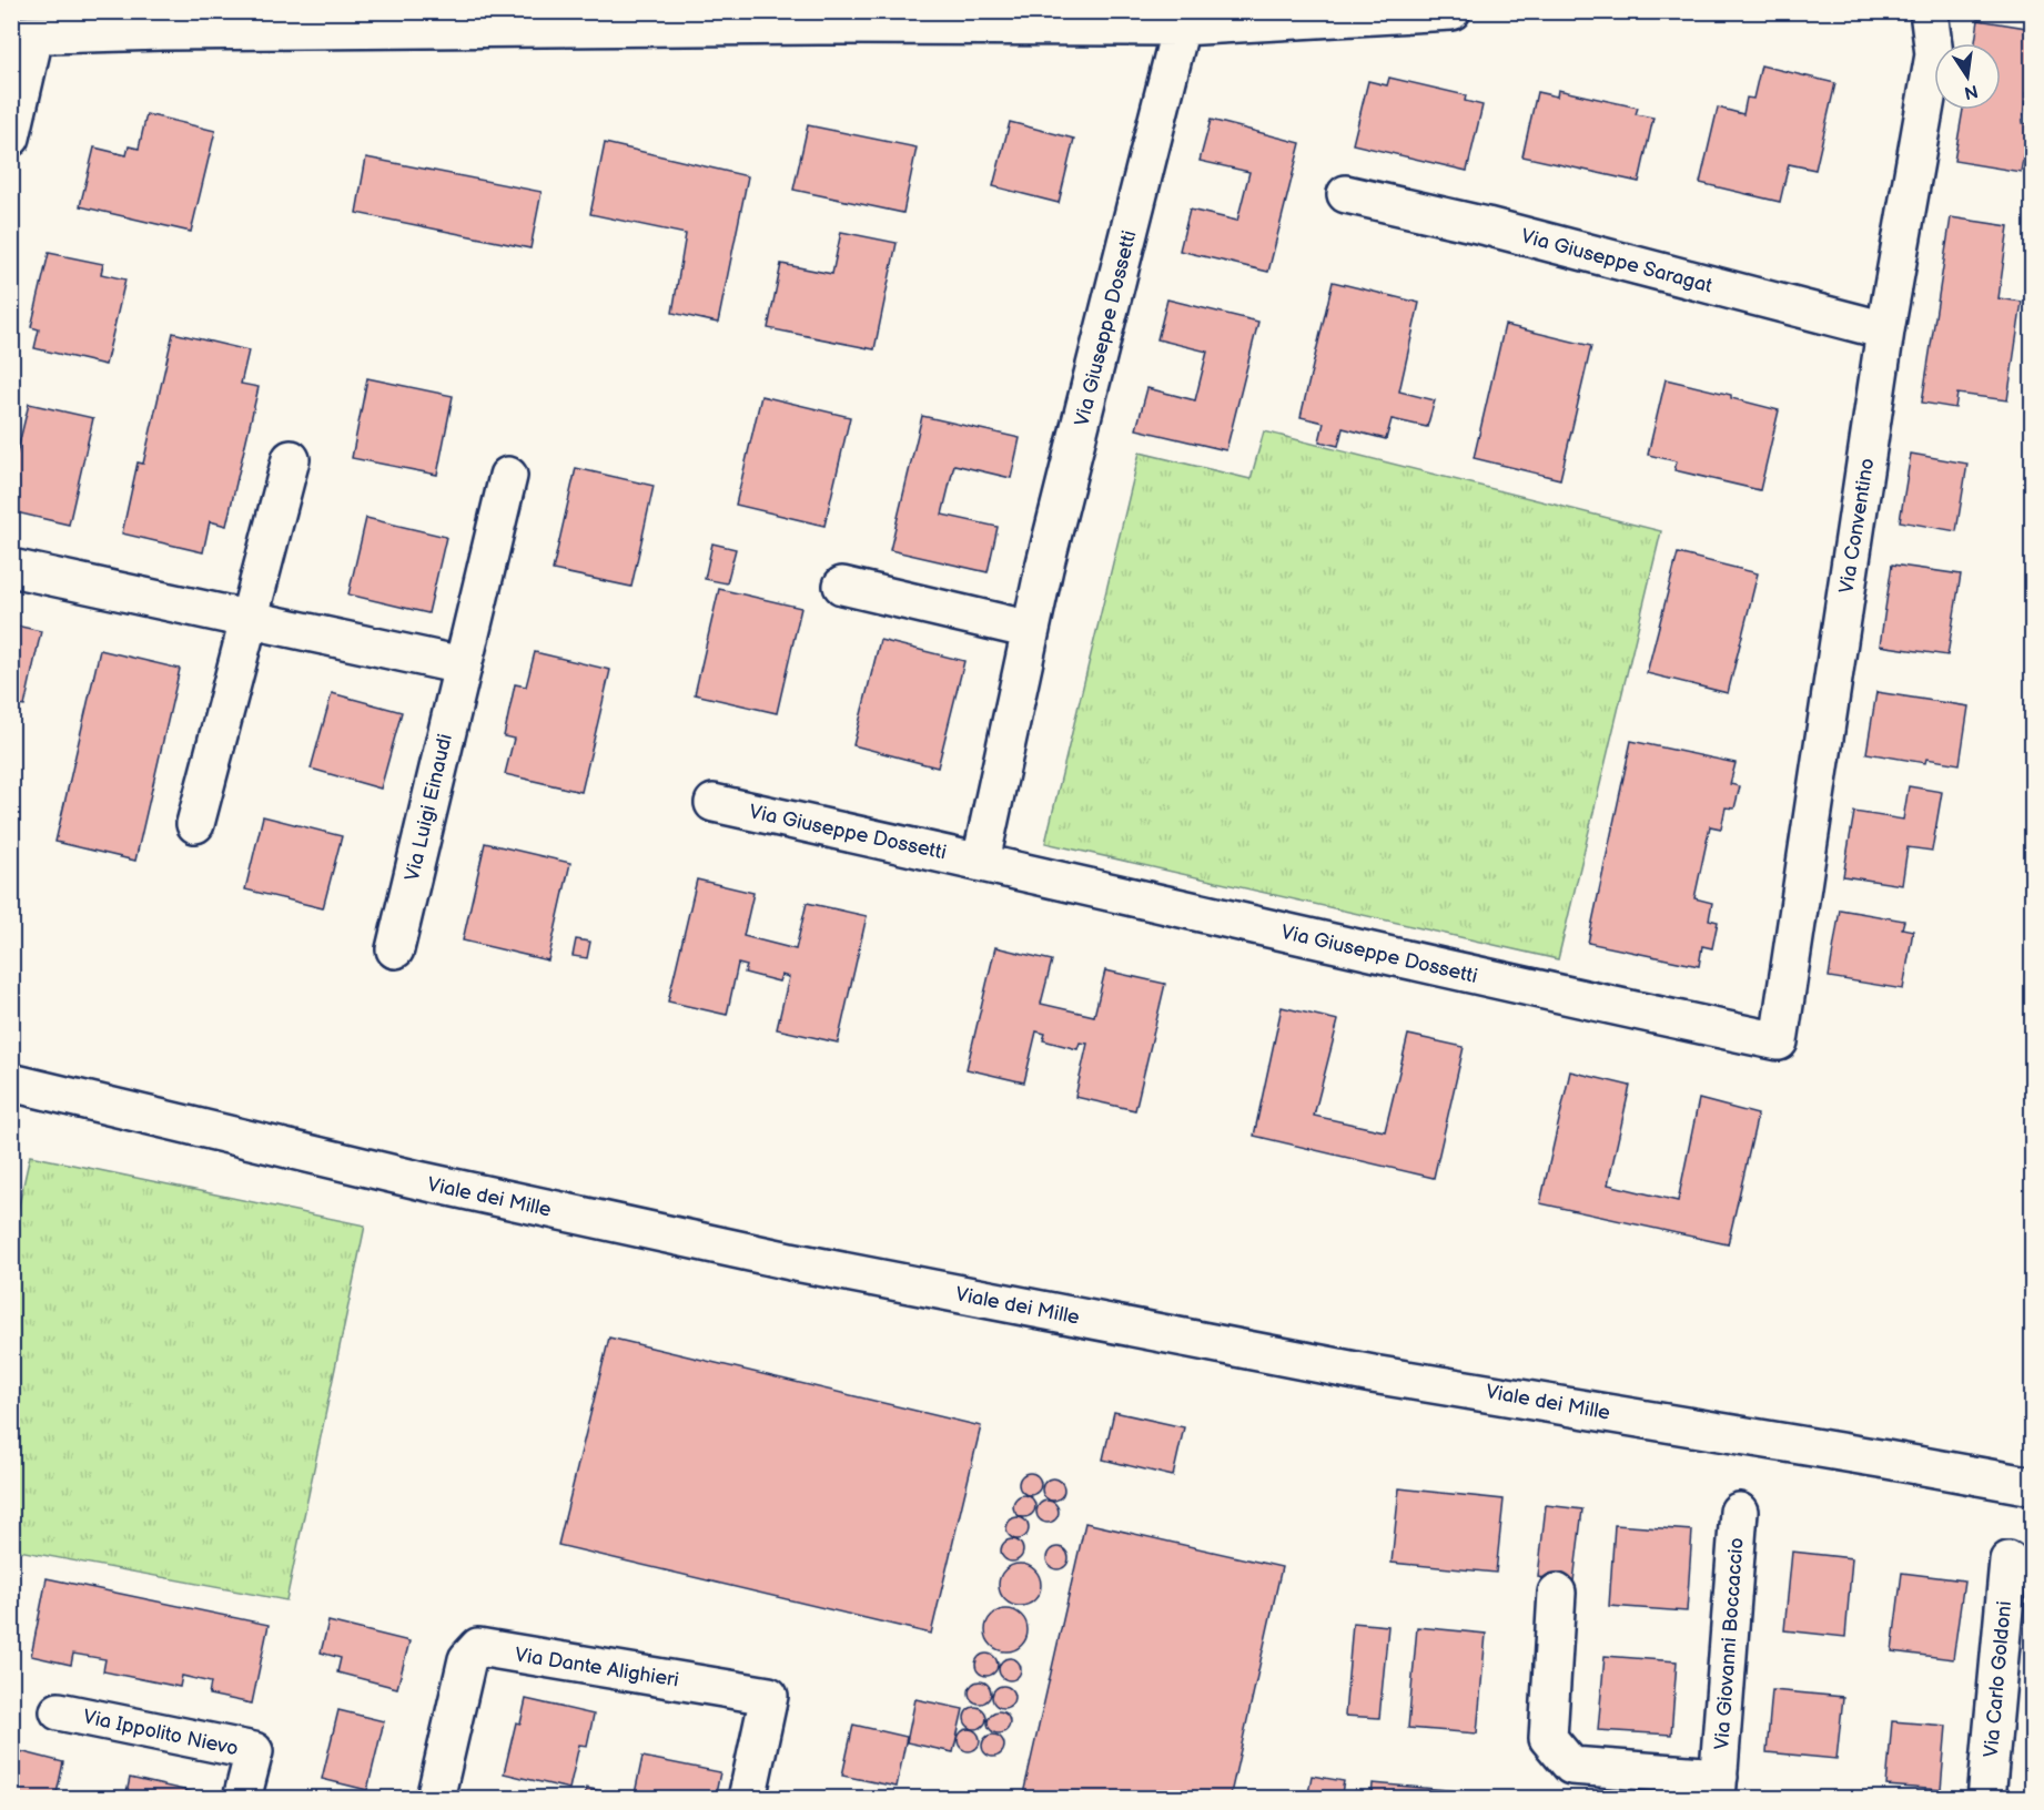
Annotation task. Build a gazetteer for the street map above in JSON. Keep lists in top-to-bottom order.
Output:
{
  "streets": {
    "street": [
      "Via Giuseppe Saragat",
      "Via Giuseppe Dossetti",
      "Via Conventino",
      "Via Luigi Einaudi",
      "Viale dei Mille",
      "Via Giovanni Boccaccio",
      "Via Dante Alighieri",
      "Via Carlo Goldoni",
      "Via Ippolito Nievo"
    ]
  },
  "crossings": [
    ["Via Giuseppe Saragat", "Via Conventino"],
    ["Via Giuseppe Dossetti", "Via Conventino"]
  ],
  "north": "bottom"
}
